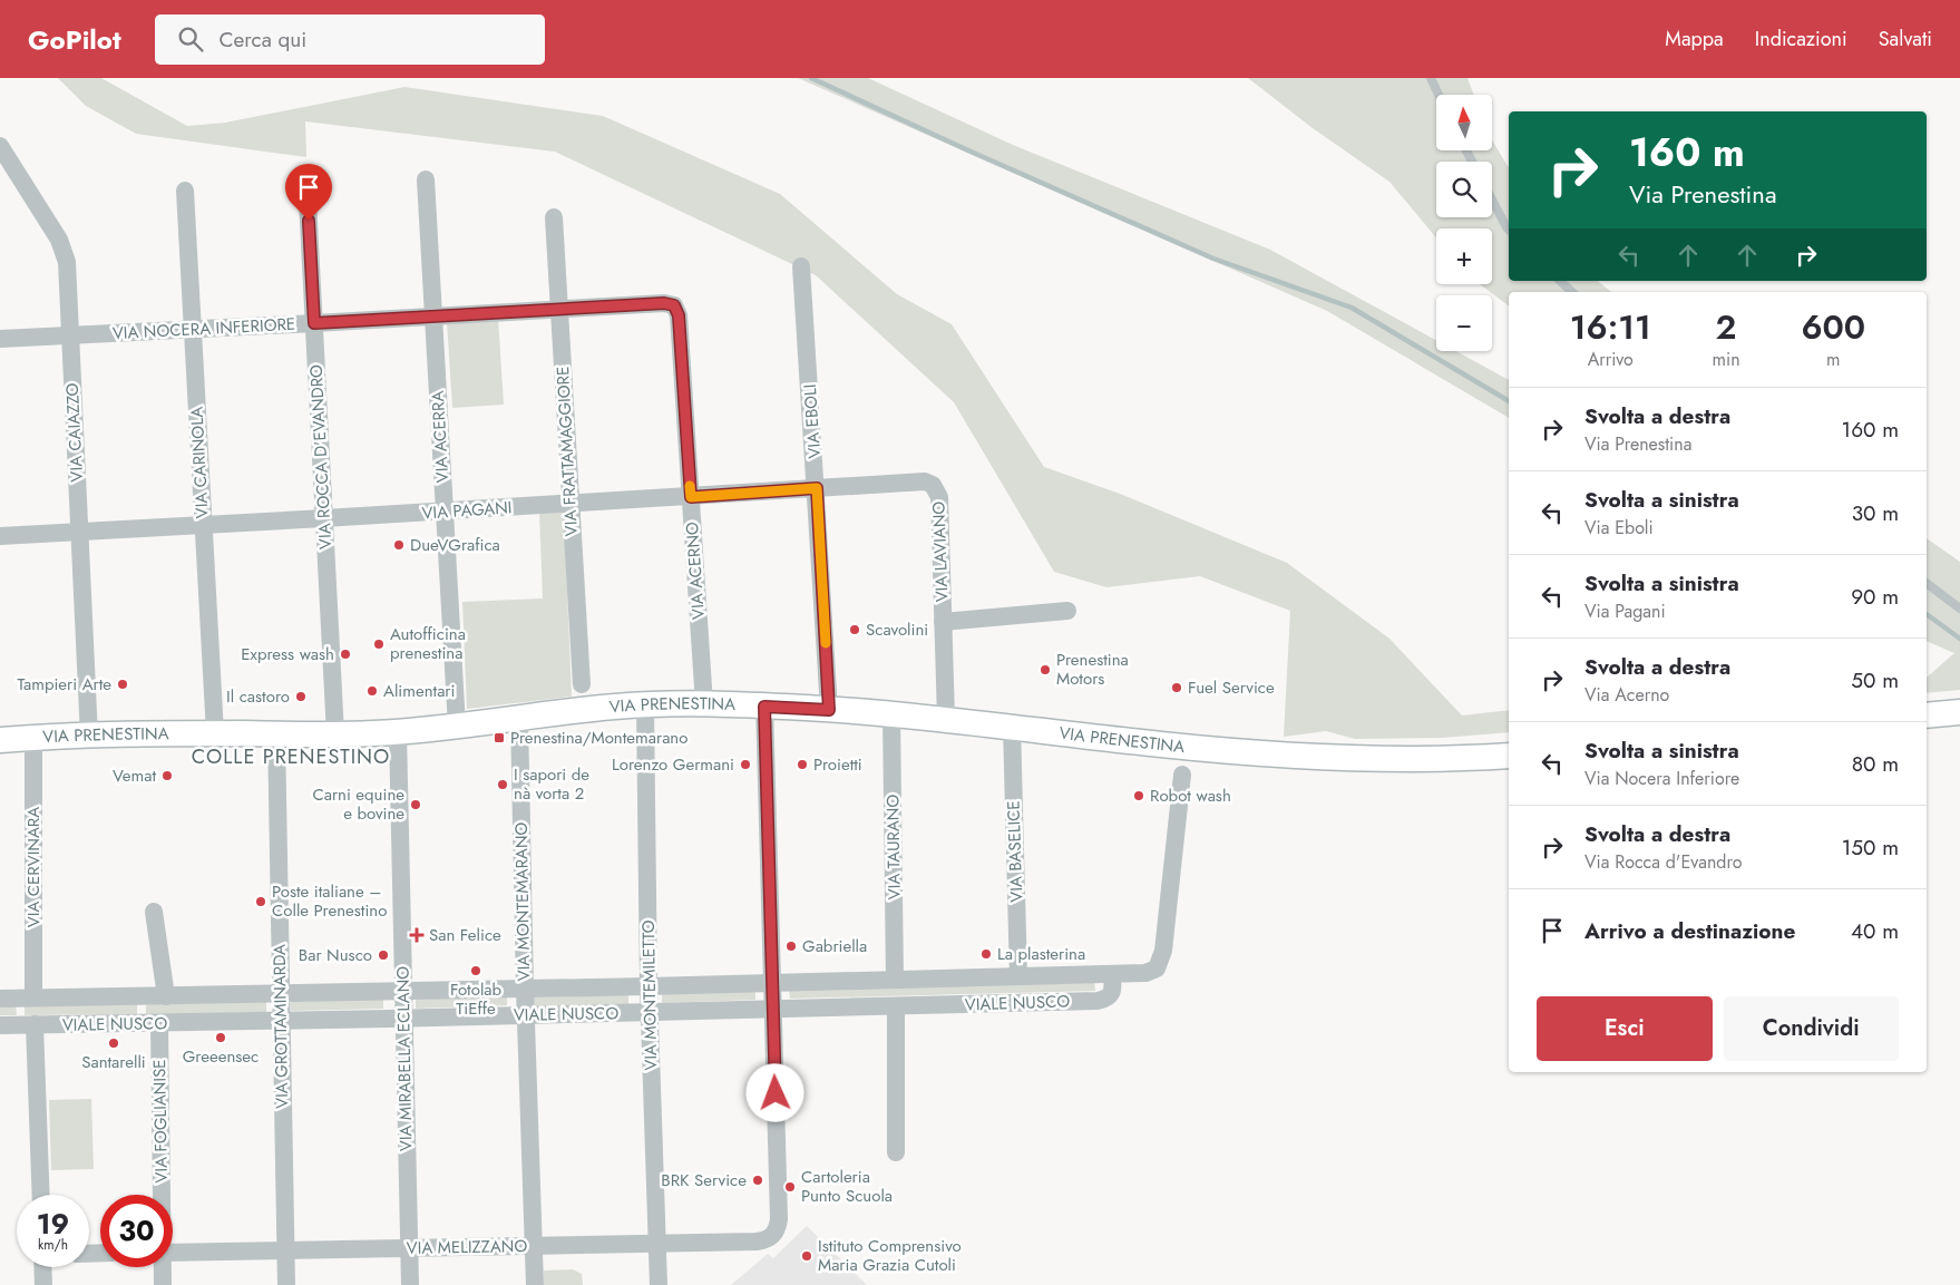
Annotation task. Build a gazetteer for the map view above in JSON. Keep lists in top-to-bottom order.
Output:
{
  "streets": {
    "main road": ["VIA PRENESTINA"],
    "street": [
      "VIA NOCERA INFERIORE",
      "VIA EBOLI",
      "VIA CAIAZZO",
      "VIA ACERRA",
      "VIA FRATTAMAGGIORE",
      "VIA ROCCA D'EVANDRO",
      "VIA CARINOLA",
      "VIA PAGANI",
      "VIA LAVIANO",
      "VIA ACERNO",
      "VIA TAURANO",
      "VIA BASELICE",
      "VIA CERVINARA",
      "VIA MONTEMARANO",
      "VIA MONTEMILETTO",
      "VIALE NUSCO",
      "VIA GROTTAMINARDA",
      "VIA MIRABELLA ECLANO",
      "VIA FOGLIANISE",
      "VIA MELIZZANO"
    ]
  },
  "crossings": [
    ["VIA NOCERA INFERIORE", "VIA CAIAZZO"],
    ["VIA NOCERA INFERIORE", "VIA ACERRA"],
    ["VIA NOCERA INFERIORE", "VIA FRATTAMAGGIORE"],
    ["VIA NOCERA INFERIORE", "VIA ROCCA D'EVANDRO"],
    ["VIA NOCERA INFERIORE", "VIA CARINOLA"],
    ["VIA NOCERA INFERIORE", "VIA ACERNO"],
    ["VIA EBOLI", "VIA PAGANI"],
    ["VIA EBOLI", "VIA PRENESTINA"],
    ["VIA CAIAZZO", "VIA PAGANI"],
    ["VIA CAIAZZO", "VIA PRENESTINA"],
    ["VIA ACERRA", "VIA PAGANI"],
    ["VIA ACERRA", "VIA PRENESTINA"],
    ["VIA FRATTAMAGGIORE", "VIA PAGANI"],
    ["VIA ROCCA D'EVANDRO", "VIA PAGANI"],
    ["VIA ROCCA D'EVANDRO", "VIA PRENESTINA"],
    ["VIA CARINOLA", "VIA PAGANI"],
    ["VIA CARINOLA", "VIA PRENESTINA"],
    ["VIA PAGANI", "VIA LAVIANO"],
    ["VIA PAGANI", "VIA ACERNO"],
    ["VIA LAVIANO", "VIA PRENESTINA"],
    ["VIA ACERNO", "VIA PRENESTINA"],
    ["VIA PRENESTINA", "VIA TAURANO"],
    ["VIA PRENESTINA", "VIA BASELICE"],
    ["VIA PRENESTINA", "VIA CERVINARA"],
    ["VIA PRENESTINA", "VIA MONTEMARANO"],
    ["VIA PRENESTINA", "VIA MONTEMILETTO"],
    ["VIA PRENESTINA", "VIA GROTTAMINARDA"],
    ["VIA PRENESTINA", "VIA MIRABELLA ECLANO"],
    ["VIA TAURANO", "VIALE NUSCO"],
    ["VIA BASELICE", "VIALE NUSCO"],
    ["VIA CERVINARA", "VIALE NUSCO"],
    ["VIA MONTEMARANO", "VIALE NUSCO"],
    ["VIA MONTEMARANO", "VIA MELIZZANO"],
    ["VIA MONTEMILETTO", "VIALE NUSCO"],
    ["VIA MONTEMILETTO", "VIA MELIZZANO"],
    ["VIALE NUSCO", "VIA GROTTAMINARDA"],
    ["VIALE NUSCO", "VIA MIRABELLA ECLANO"],
    ["VIALE NUSCO", "VIA FOGLIANISE"],
    ["VIALE NUSCO", "VIA MELIZZANO"],
    ["VIA GROTTAMINARDA", "VIA MELIZZANO"],
    ["VIA MIRABELLA ECLANO", "VIA MELIZZANO"]
  ],
  "districts": ["COLLE PRENESTINO"],
  "places": {
    "other": [
      "DueVGrafica",
      "Scavolini",
      "Autofficina prenestina",
      "Express wash",
      "Prenestina Motors",
      "Tampieri Arte",
      "Fuel Service",
      "Alimentari",
      "Il castoro",
      "Lorenzo Germani",
      "Proietti",
      "Vemat",
      "I sapori de nà vorta 2",
      "Robot wash",
      "Carni equine e bovine",
      "Poste italiane – Colle Prenestino",
      "Gabriella",
      "La plasterina",
      "Bar Nusco",
      "Fotolab TiEffe",
      "Greeensec",
      "Santarelli",
      "BRK Service",
      "Cartoleria Punto Scuola",
      "Istituto Comprensivo Maria Grazia Cutoli"
    ],
    "transit": ["Prenestina/Montemarano"],
    "health": ["San Felice"]
  },
  "north": "top",
  "page": {
    "header": "GoPilot",
    "search": "Cerca qui",
    "nav": ["Mappa", "Indicazioni", "Salvati"],
    "map_buttons": ["+", "−"],
    "turn": ["160 m", "Via Prenestina"],
    "eta": [
      "16:11",
      "Arrivo",
      "2",
      "min",
      "600",
      "m"
    ],
    "list": [
      {
        "name": "Svolta a destra",
        "note": "Via Prenestina",
        "value": "160 m"
      },
      {
        "name": "Svolta a sinistra",
        "note": "Via Eboli",
        "value": "30 m"
      },
      {
        "name": "Svolta a sinistra",
        "note": "Via Pagani",
        "value": "90 m"
      },
      {
        "name": "Svolta a destra",
        "note": "Via Acerno",
        "value": "50 m"
      },
      {
        "name": "Svolta a sinistra",
        "note": "Via Nocera Inferiore",
        "value": "80 m"
      },
      {
        "name": "Svolta a destra",
        "note": "Via Rocca d'Evandro",
        "value": "150 m"
      },
      {
        "name": "Arrivo a destinazione",
        "value": "40 m"
      }
    ],
    "buttons": ["Esci", "Condividi"],
    "speed": "19 km/h",
    "limit": "30"
  }
}
